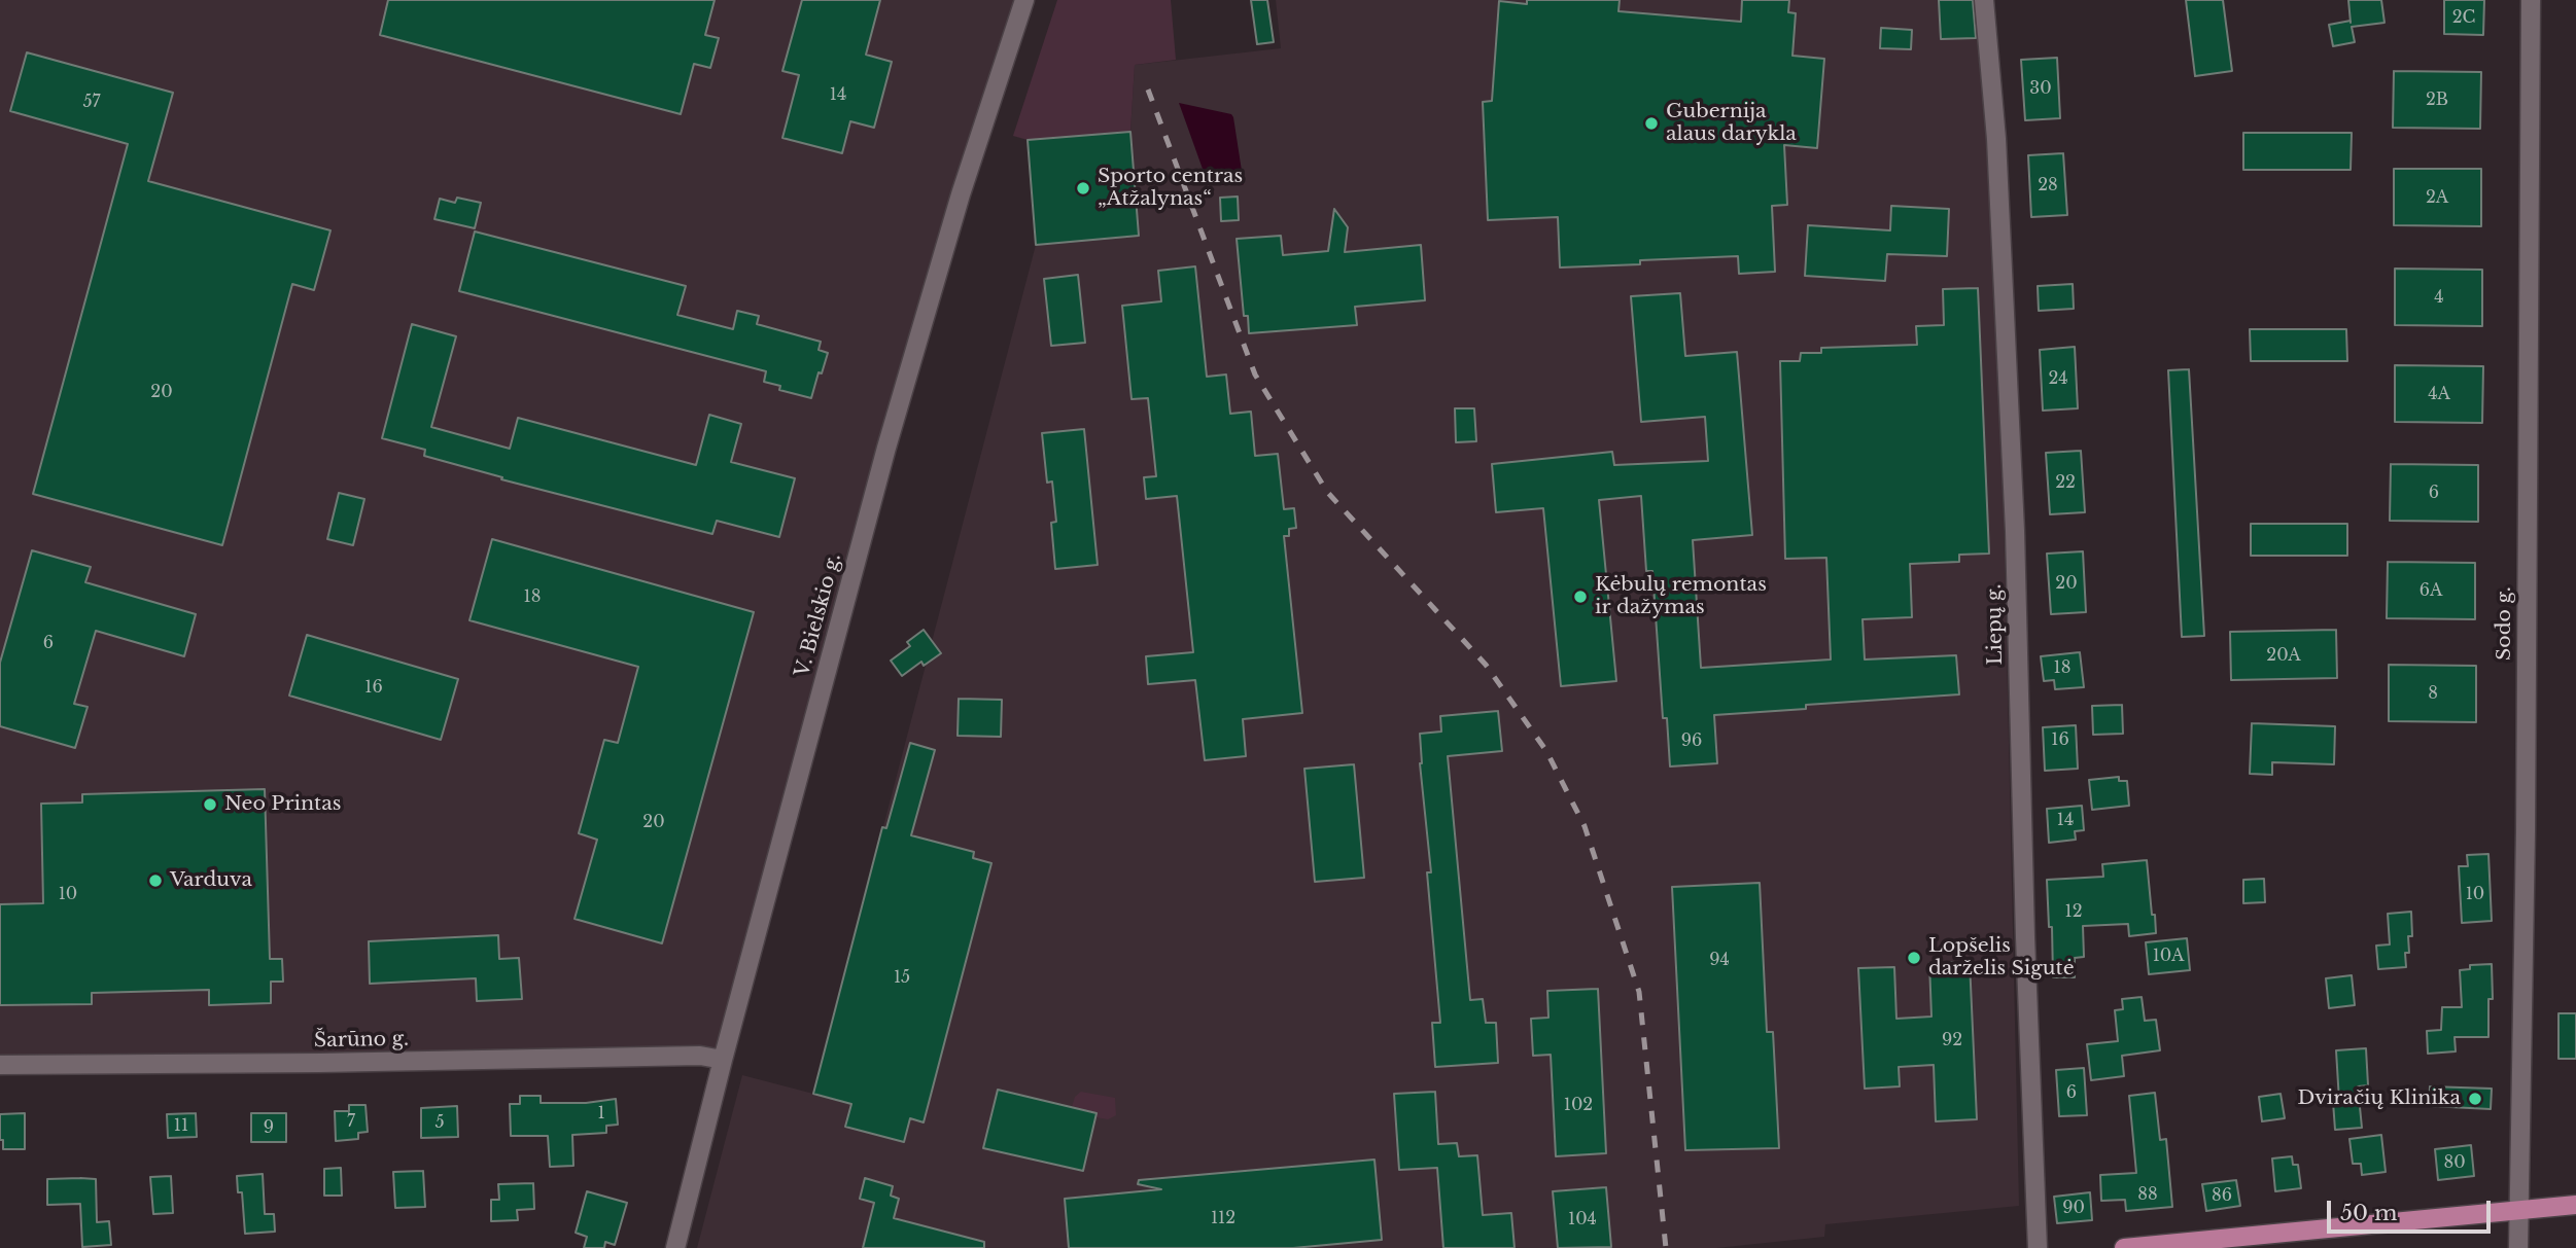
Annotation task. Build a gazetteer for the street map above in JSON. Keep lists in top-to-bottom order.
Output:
{
  "streets": {
    "street": [
      "V. Bielskio g.",
      "Sodo g.",
      "Liepų g.",
      "Šarūno g."
    ]
  },
  "crossings": [
    ["V. Bielskio g.", "Šarūno g."]
  ],
  "places": [
    "Gubernija alaus darykla",
    "Sporto centras „Atžalynas“",
    "Kėbulų remontas ir dažymas",
    "Neo Printas",
    "Varduva",
    "Lopšelis darželis Sigutė",
    "Dviračių Klinika"
  ],
  "house_numbers": [
    "2C",
    "30",
    "14",
    "2B",
    "57",
    "28",
    "2A",
    "4",
    "24",
    "20",
    "4A",
    "22",
    "6",
    "20",
    "6A",
    "18",
    "6",
    "20A",
    "18",
    "16",
    "8",
    "16",
    "96",
    "14",
    "20",
    "10",
    "10",
    "12",
    "10A",
    "94",
    "15",
    "92",
    "6",
    "102",
    "1",
    "7",
    "5",
    "11",
    "9",
    "80",
    "88",
    "86",
    "90",
    "112",
    "104"
  ],
  "scale_bar": "50 m"
}
